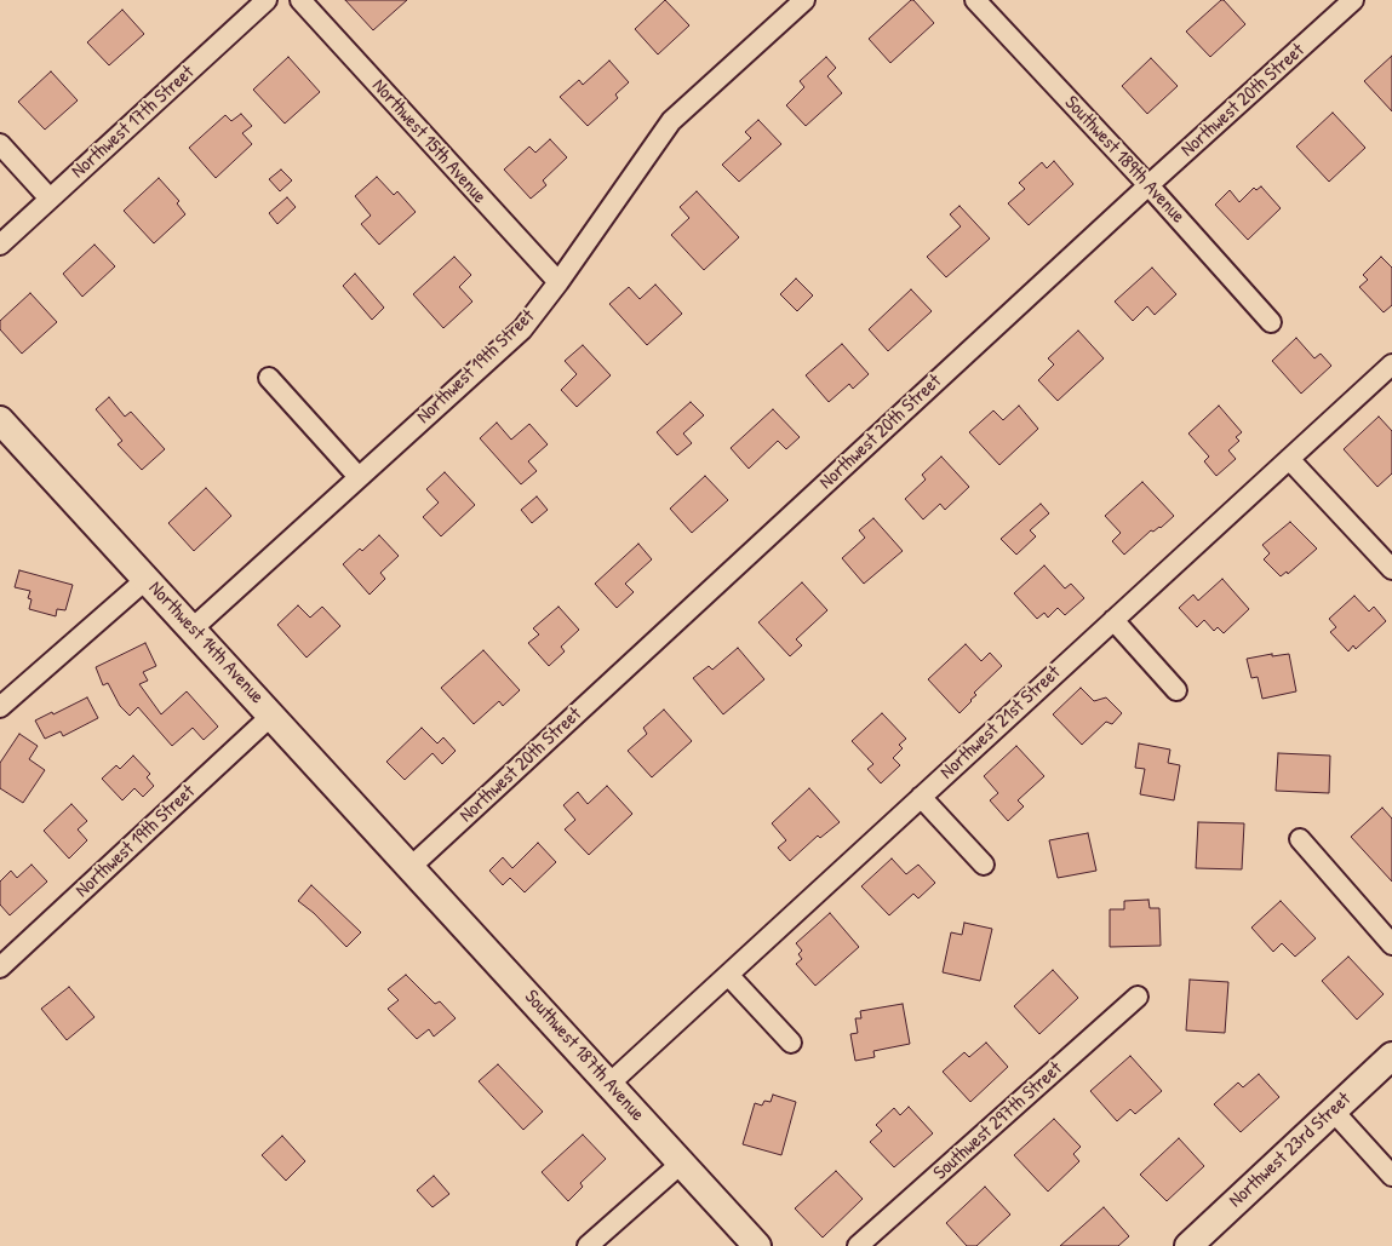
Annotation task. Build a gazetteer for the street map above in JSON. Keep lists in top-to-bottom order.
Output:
{
  "streets": {
    "street": [
      "Northwest 20th Street",
      "Northwest 17th Street",
      "Northwest 15th Avenue",
      "Southwest 189th Avenue",
      "Northwest 19th Street",
      "Northwest 14th Avenue",
      "Northwest 21st Street",
      "Southwest 187th Avenue",
      "Southwest 297th Street",
      "Northwest 23rd Street"
    ]
  },
  "crossings": [
    ["Northwest 20th Street", "Southwest 189th Avenue"],
    ["Northwest 20th Street", "Northwest 14th Avenue"],
    ["Northwest 20th Street", "Southwest 187th Avenue"],
    ["Northwest 15th Avenue", "Northwest 19th Street"],
    ["Northwest 19th Street", "Northwest 14th Avenue"],
    ["Northwest 14th Avenue", "Southwest 187th Avenue"],
    ["Northwest 21st Street", "Southwest 187th Avenue"]
  ]
}
